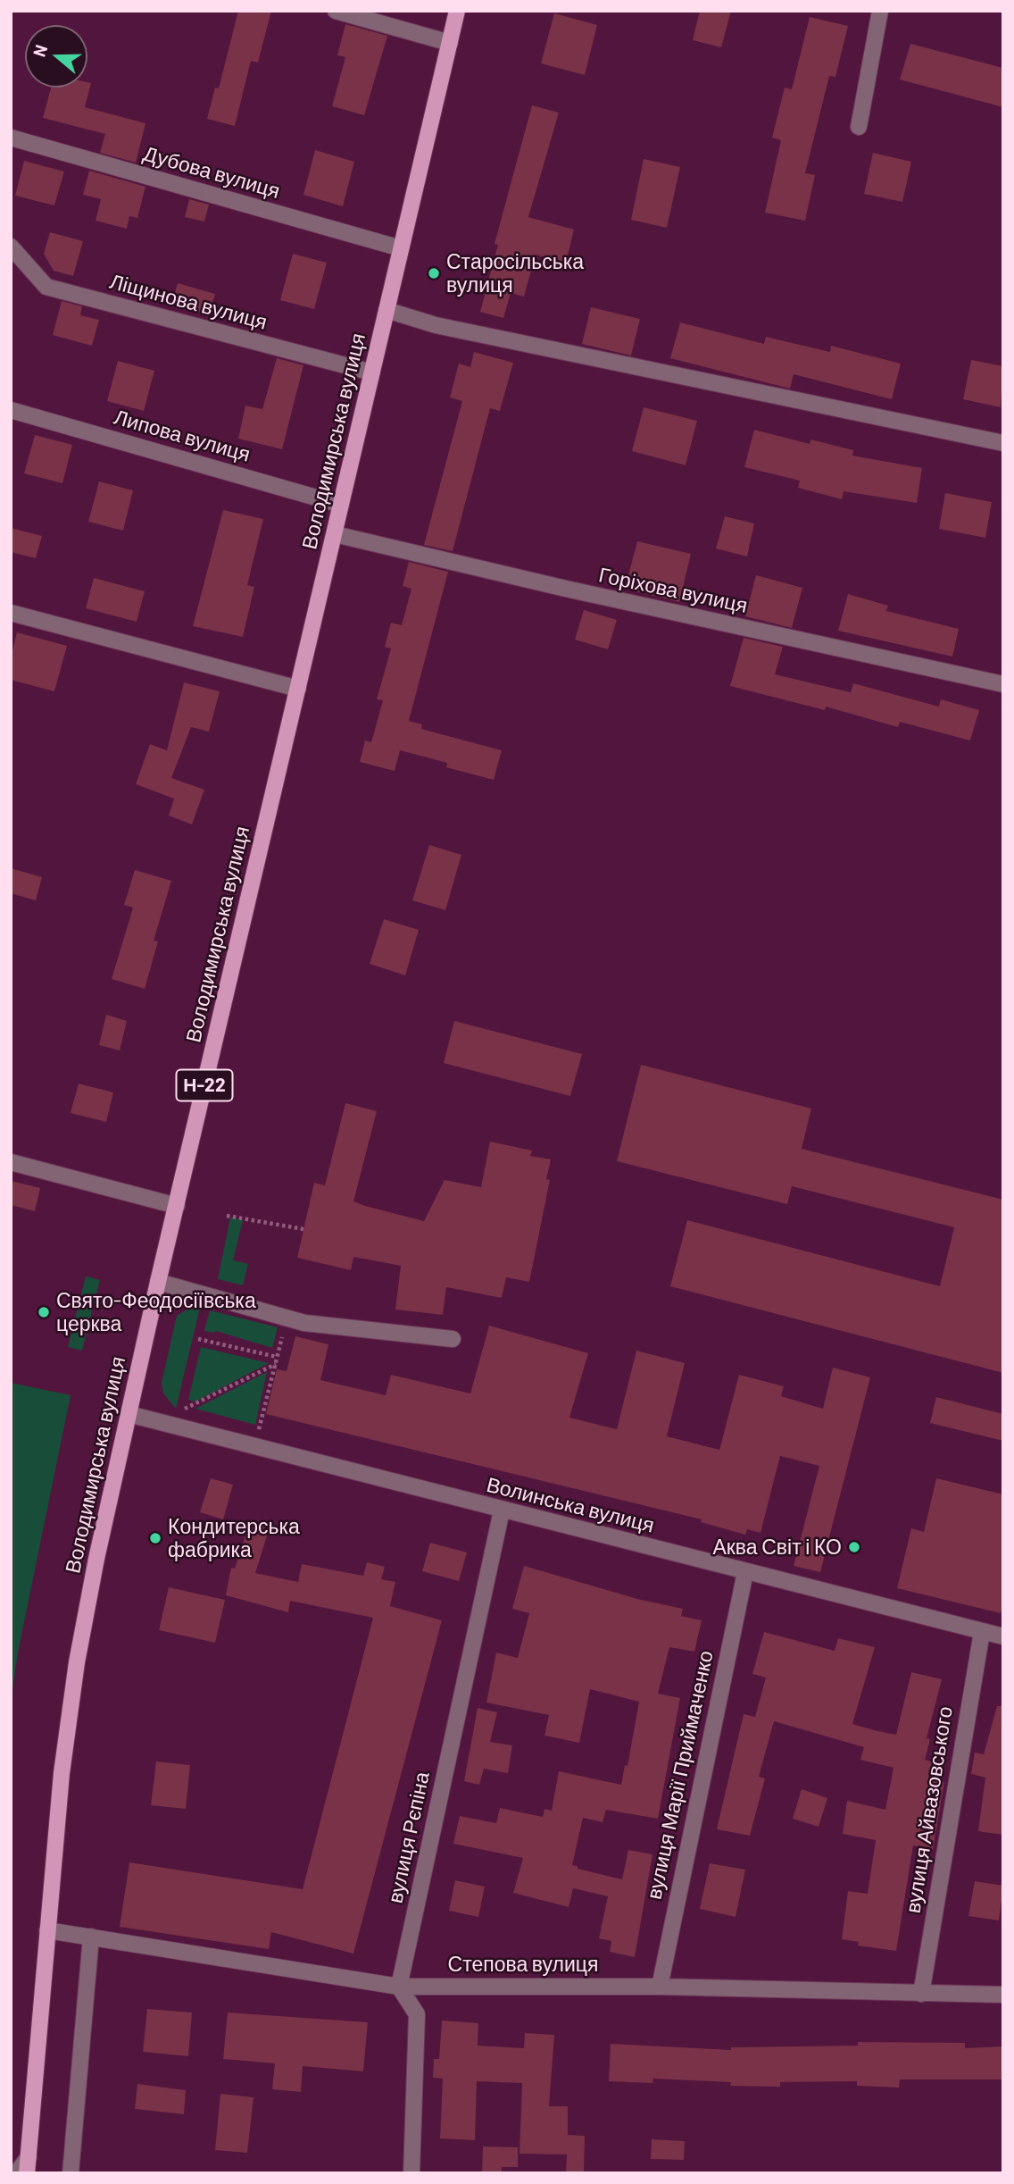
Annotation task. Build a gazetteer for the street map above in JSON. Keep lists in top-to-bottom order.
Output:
{
  "streets": {
    "main road": ["Володимирська вулиця", "Н-22"],
    "street": [
      "Дубова вулиця",
      "Ліщинова вулиця",
      "Липова вулиця",
      "Горіхова вулиця",
      "Волинська вулиця",
      "вулиця Марії Приймаченко",
      "вулиця Айвазовського",
      "вулиця Рєпіна",
      "Степова вулиця"
    ]
  },
  "crossings": [
    ["Дубова вулиця", "Володимирська вулиця"],
    ["Ліщинова вулиця", "Володимирська вулиця"],
    ["Липова вулиця", "Володимирська вулиця"],
    ["Володимирська вулиця", "Горіхова вулиця"],
    ["Володимирська вулиця", "Волинська вулиця"],
    ["Володимирська вулиця", "Степова вулиця"],
    ["Волинська вулиця", "вулиця Марії Приймаченко"],
    ["Волинська вулиця", "вулиця Айвазовського"],
    ["Волинська вулиця", "вулиця Рєпіна"],
    ["вулиця Марії Приймаченко", "Степова вулиця"],
    ["вулиця Айвазовського", "Степова вулиця"],
    ["вулиця Рєпіна", "Степова вулиця"]
  ],
  "places": [
    "Старосільська вулиця",
    "Свято-Феодосіївська церква",
    "Кондитерська фабрика",
    "Аква Світ і КО"
  ],
  "north": "left"
}
